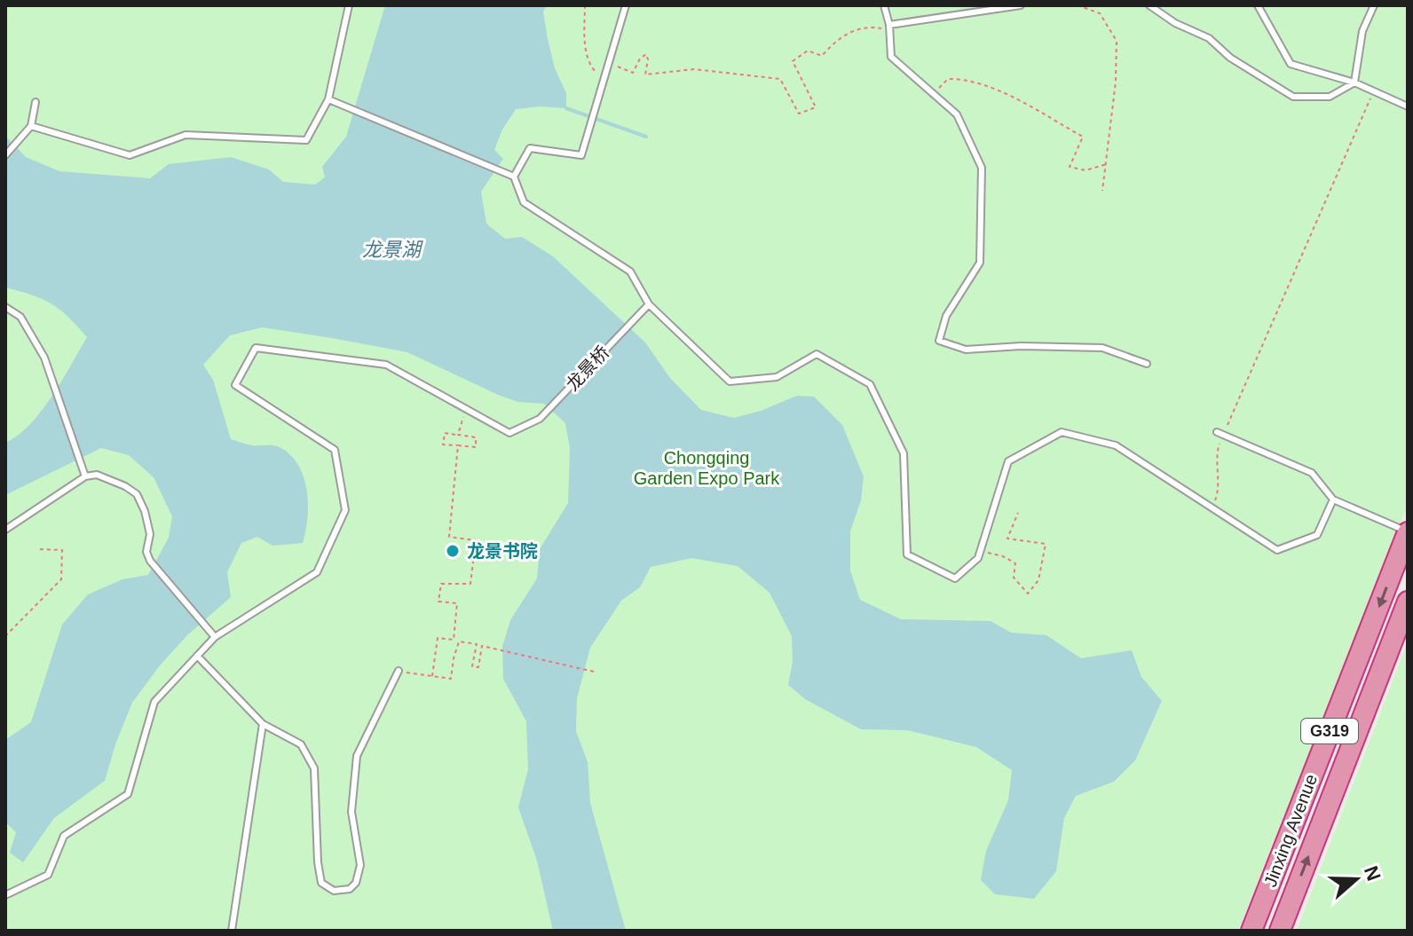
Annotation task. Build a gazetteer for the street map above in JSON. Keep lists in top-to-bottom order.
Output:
{
  "streets": {
    "highway": ["G319", "Jinxing Avenue"],
    "lane": ["龙景桥"]
  },
  "water": ["龙景湖"],
  "parks": ["Chongqing Garden Expo Park"],
  "places": ["龙景书院"],
  "north": "right"
}
